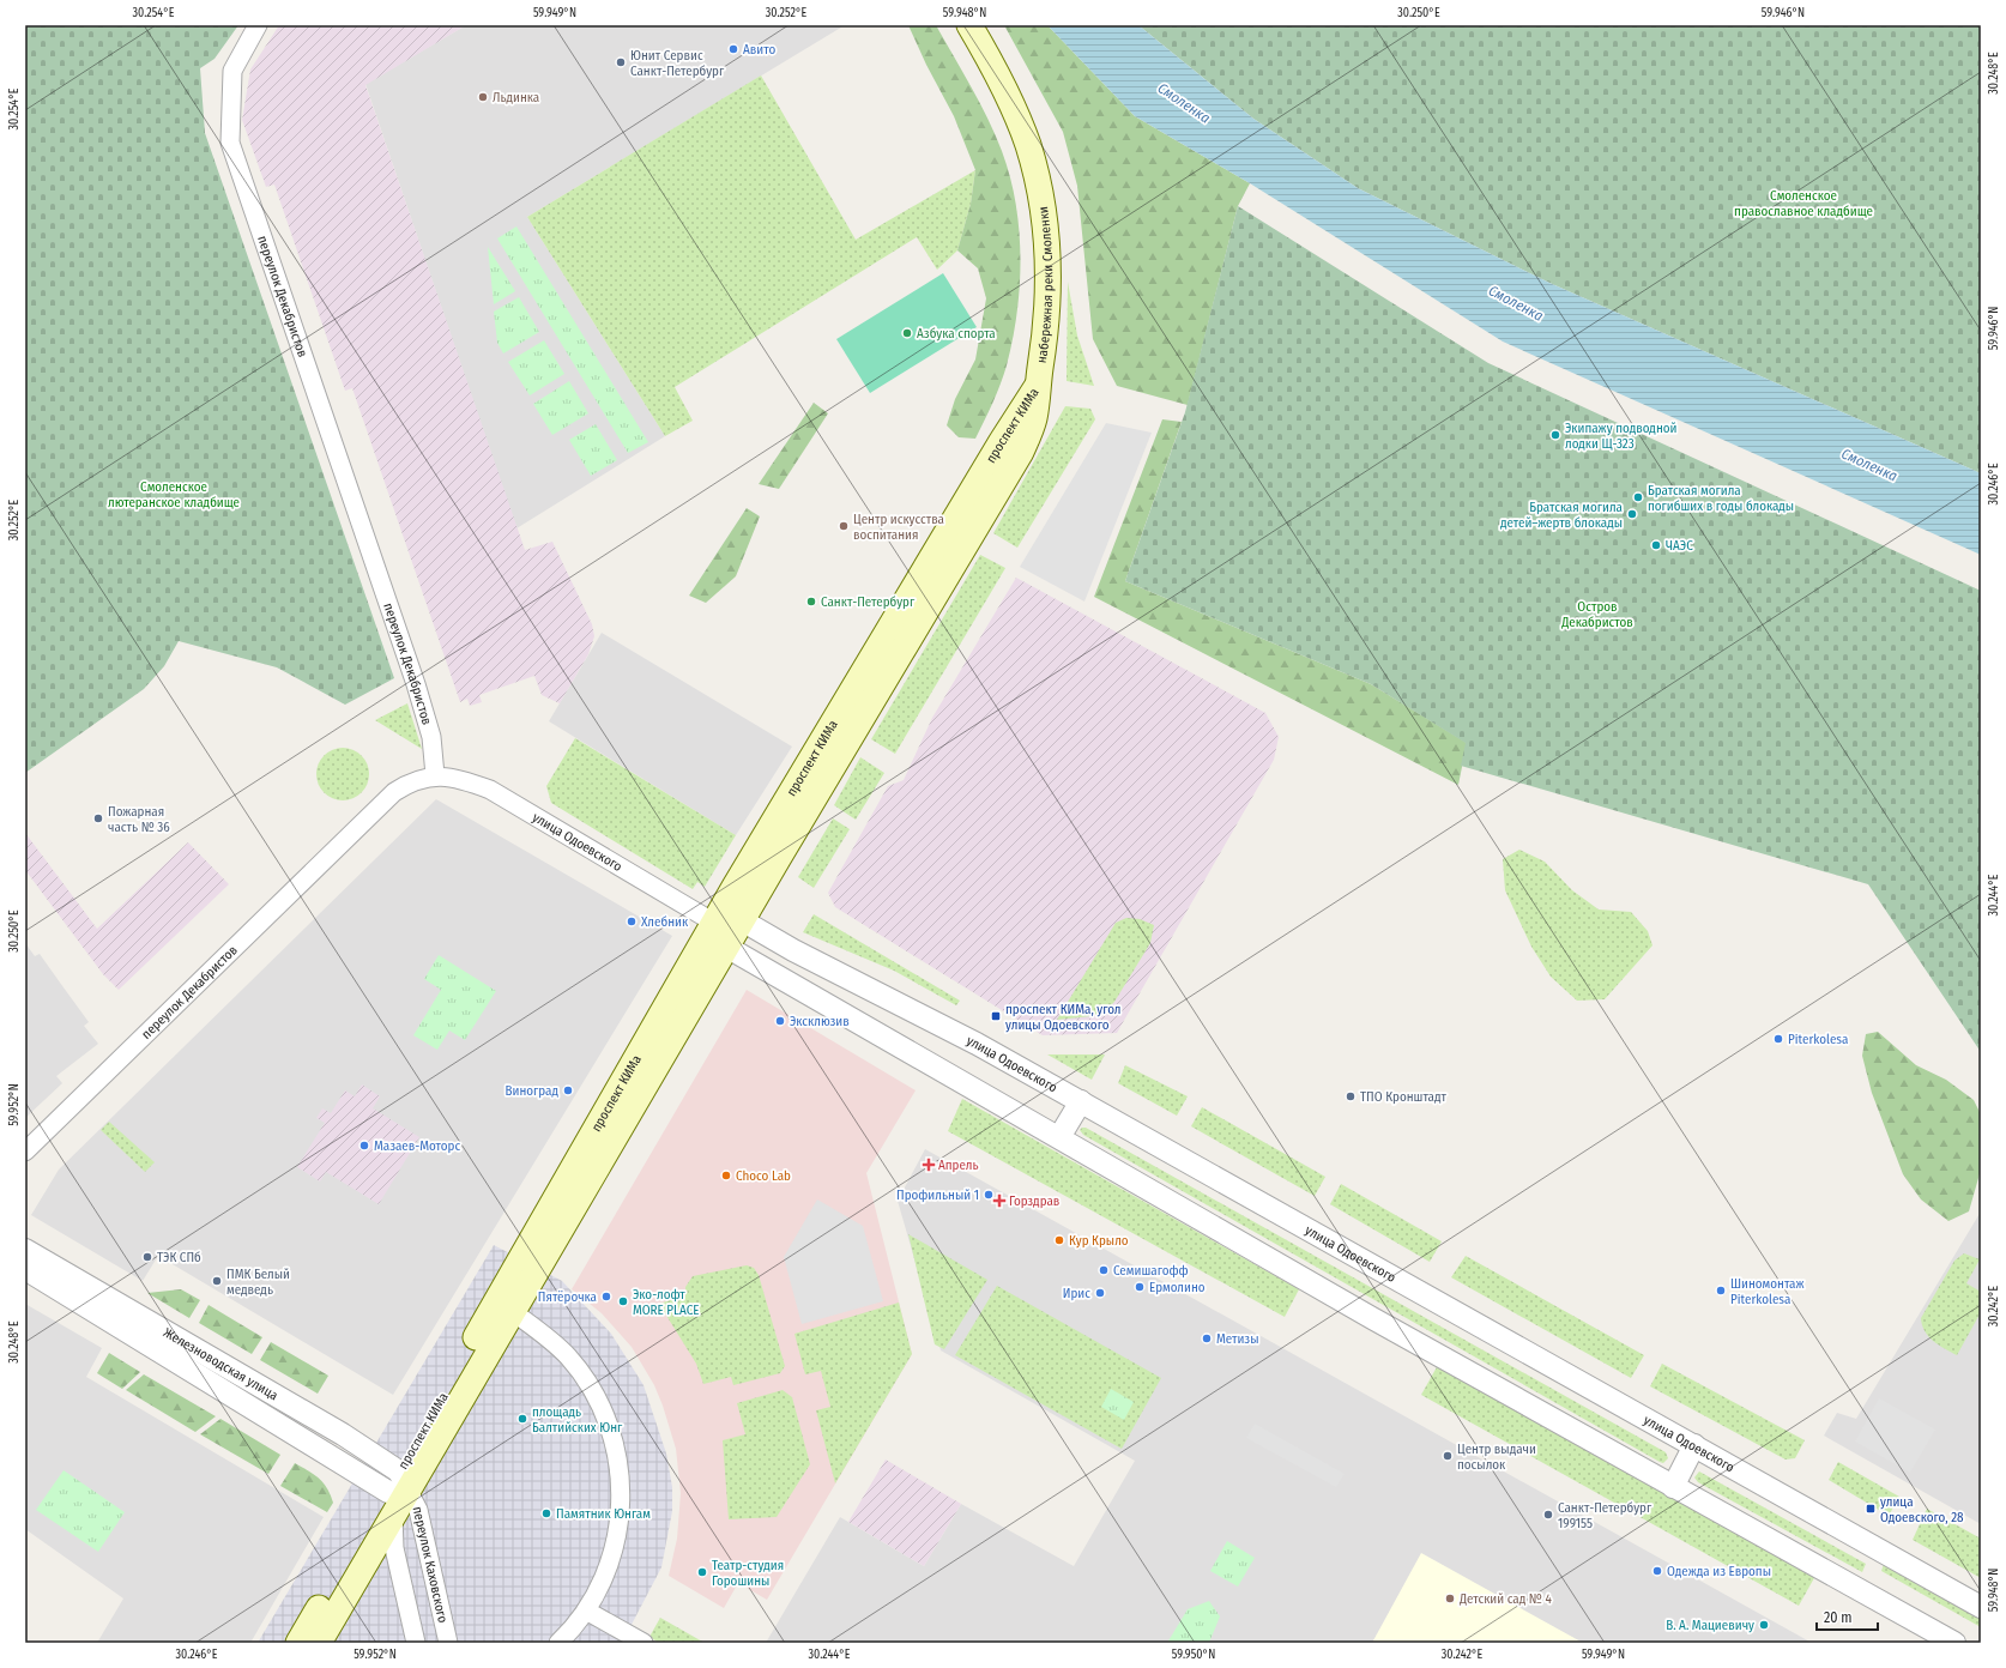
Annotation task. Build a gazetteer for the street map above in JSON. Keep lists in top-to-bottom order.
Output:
{
  "streets": {
    "main road": ["набережная реки Смоленки", "проспект КИМа"],
    "street": [
      "переулок Декабристов",
      "улица Одоевского",
      "Железноводская улица",
      "переулок Каховского"
    ]
  },
  "crossings": [
    ["набережная реки Смоленки", "проспект КИМа"],
    ["переулок Декабристов", "улица Одоевского"],
    ["проспект КИМа", "улица Одоевского"],
    ["проспект КИМа", "Железноводская улица"],
    ["проспект КИМа", "переулок Каховского"],
    ["Железноводская улица", "переулок Каховского"]
  ],
  "water": ["Смоленка"],
  "parks": ["Смоленское православное кладбище", "Смоленское лютеранское кладбище", "Остров Декабристов"],
  "places": {
    "other": [
      "Авито",
      "Юнит Сервис Санкт-Петербург",
      "Льдинка",
      "Азбука спорта",
      "Экипажу подводной лодки Щ-323",
      "Братская могила погибших в годы блокады",
      "Братская могила детей–жертв блокады",
      "Центр искусства воспитания",
      "ЧАЭС",
      "Санкт-Петербург",
      "Пожарная часть № 36",
      "Хлебник",
      "Эксклюзив",
      "Piterkolesa",
      "Виноград",
      "ТПО Кронштадт",
      "Мазаев-Моторс",
      "Choco Lab",
      "Профильный 1",
      "Кур Крыло",
      "ТЭК СПб",
      "Семишагофф",
      "ПМК Белый медведь",
      "Ермолино",
      "Шиномонтаж Piterkolesa",
      "Ирис",
      "Пятёрочка",
      "Эко-лофт MORE PLACE",
      "Метизы",
      "площадь Балтийских Юнг",
      "Центр выдачи посылок",
      "Памятник Юнгам",
      "Санкт-Петербург 199155",
      "Одежда из Европы",
      "Театр-студия Горошины",
      "Детский сад № 4",
      "В. А. Мациевичу"
    ],
    "transit": ["проспект КИМа, угол улицы Одоевского", "улица Одоевского, 28"],
    "health": ["Апрель", "Горздрав"]
  },
  "scale_bar": "20 m",
  "coordinates": [
    "30.254°E",
    "59.949°N",
    "30.252°E",
    "59.948°N",
    "30.250°E",
    "59.946°N",
    "30.248°E",
    "30.246°E",
    "30.244°E",
    "59.952°N",
    "30.242°E",
    "59.950°N"
  ]
}
